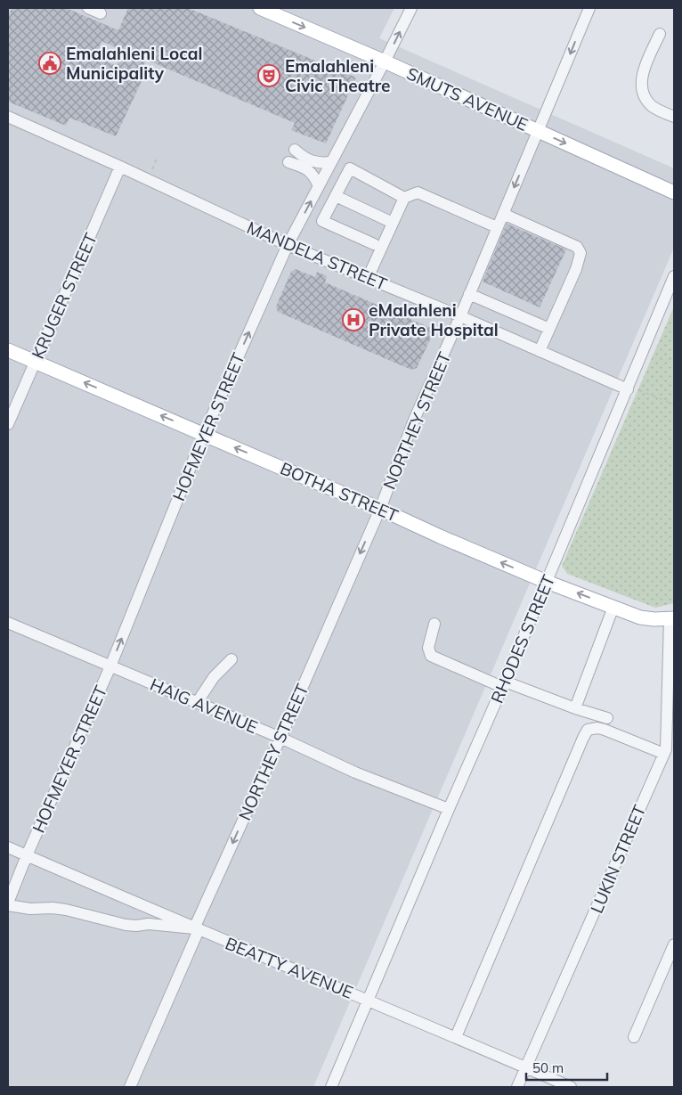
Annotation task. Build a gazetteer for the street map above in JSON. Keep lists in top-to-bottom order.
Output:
{
  "streets": {
    "main road": ["SMUTS AVENUE", "BOTHA STREET"],
    "street": [
      "MANDELA STREET",
      "KRUGER STREET",
      "NORTHEY STREET",
      "HOFMEYER STREET",
      "RHODES STREET",
      "HAIG AVENUE",
      "LUKIN STREET",
      "BEATTY AVENUE"
    ]
  },
  "crossings": [
    ["SMUTS AVENUE", "NORTHEY STREET"],
    ["SMUTS AVENUE", "HOFMEYER STREET"],
    ["MANDELA STREET", "KRUGER STREET"],
    ["MANDELA STREET", "NORTHEY STREET"],
    ["MANDELA STREET", "HOFMEYER STREET"],
    ["MANDELA STREET", "RHODES STREET"],
    ["KRUGER STREET", "BOTHA STREET"],
    ["NORTHEY STREET", "BOTHA STREET"],
    ["NORTHEY STREET", "HAIG AVENUE"],
    ["NORTHEY STREET", "BEATTY AVENUE"],
    ["HOFMEYER STREET", "BOTHA STREET"],
    ["HOFMEYER STREET", "HAIG AVENUE"],
    ["HOFMEYER STREET", "BEATTY AVENUE"],
    ["BOTHA STREET", "RHODES STREET"],
    ["BOTHA STREET", "LUKIN STREET"],
    ["RHODES STREET", "HAIG AVENUE"],
    ["RHODES STREET", "BEATTY AVENUE"],
    ["LUKIN STREET", "BEATTY AVENUE"]
  ],
  "one_way": [
    "SMUTS AVENUE",
    "NORTHEY STREET",
    "HOFMEYER STREET",
    "BOTHA STREET"
  ],
  "places": {
    "public building": ["Emalahleni Local Municipality"],
    "theatre": ["Emalahleni Civic Theatre"],
    "hospital": ["eMalahleni Private Hospital"]
  },
  "scale_bar": "50 m"
}
